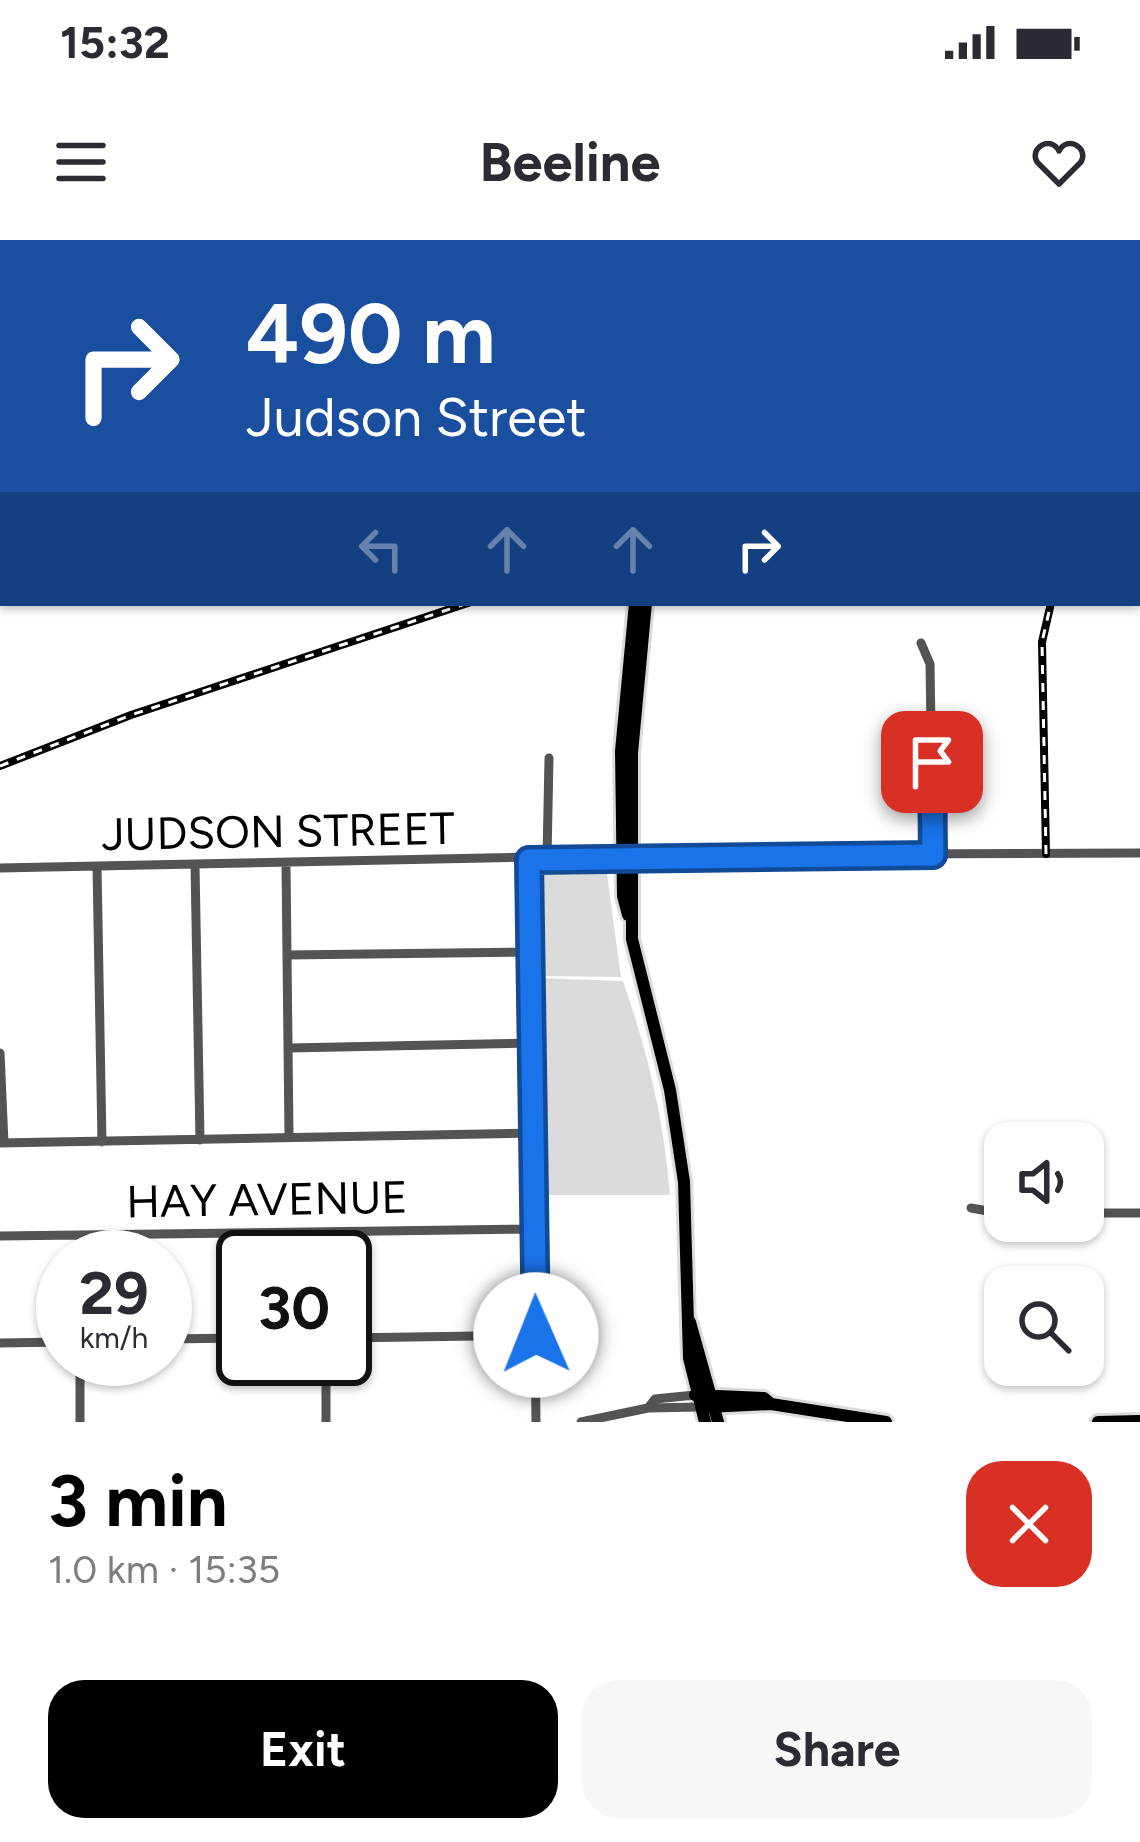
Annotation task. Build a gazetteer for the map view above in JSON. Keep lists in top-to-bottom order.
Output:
{
  "streets": {
    "street": ["JUDSON STREET", "HAY AVENUE"]
  },
  "page": {
    "status": "15:32",
    "header": "Beeline",
    "turn": ["490 m", "Judson Street"],
    "speed": "29 km/h",
    "limit": "30",
    "heading": ["3 min", "1.0 km · 15:35"],
    "buttons": ["Exit", "Share"]
  }
}
